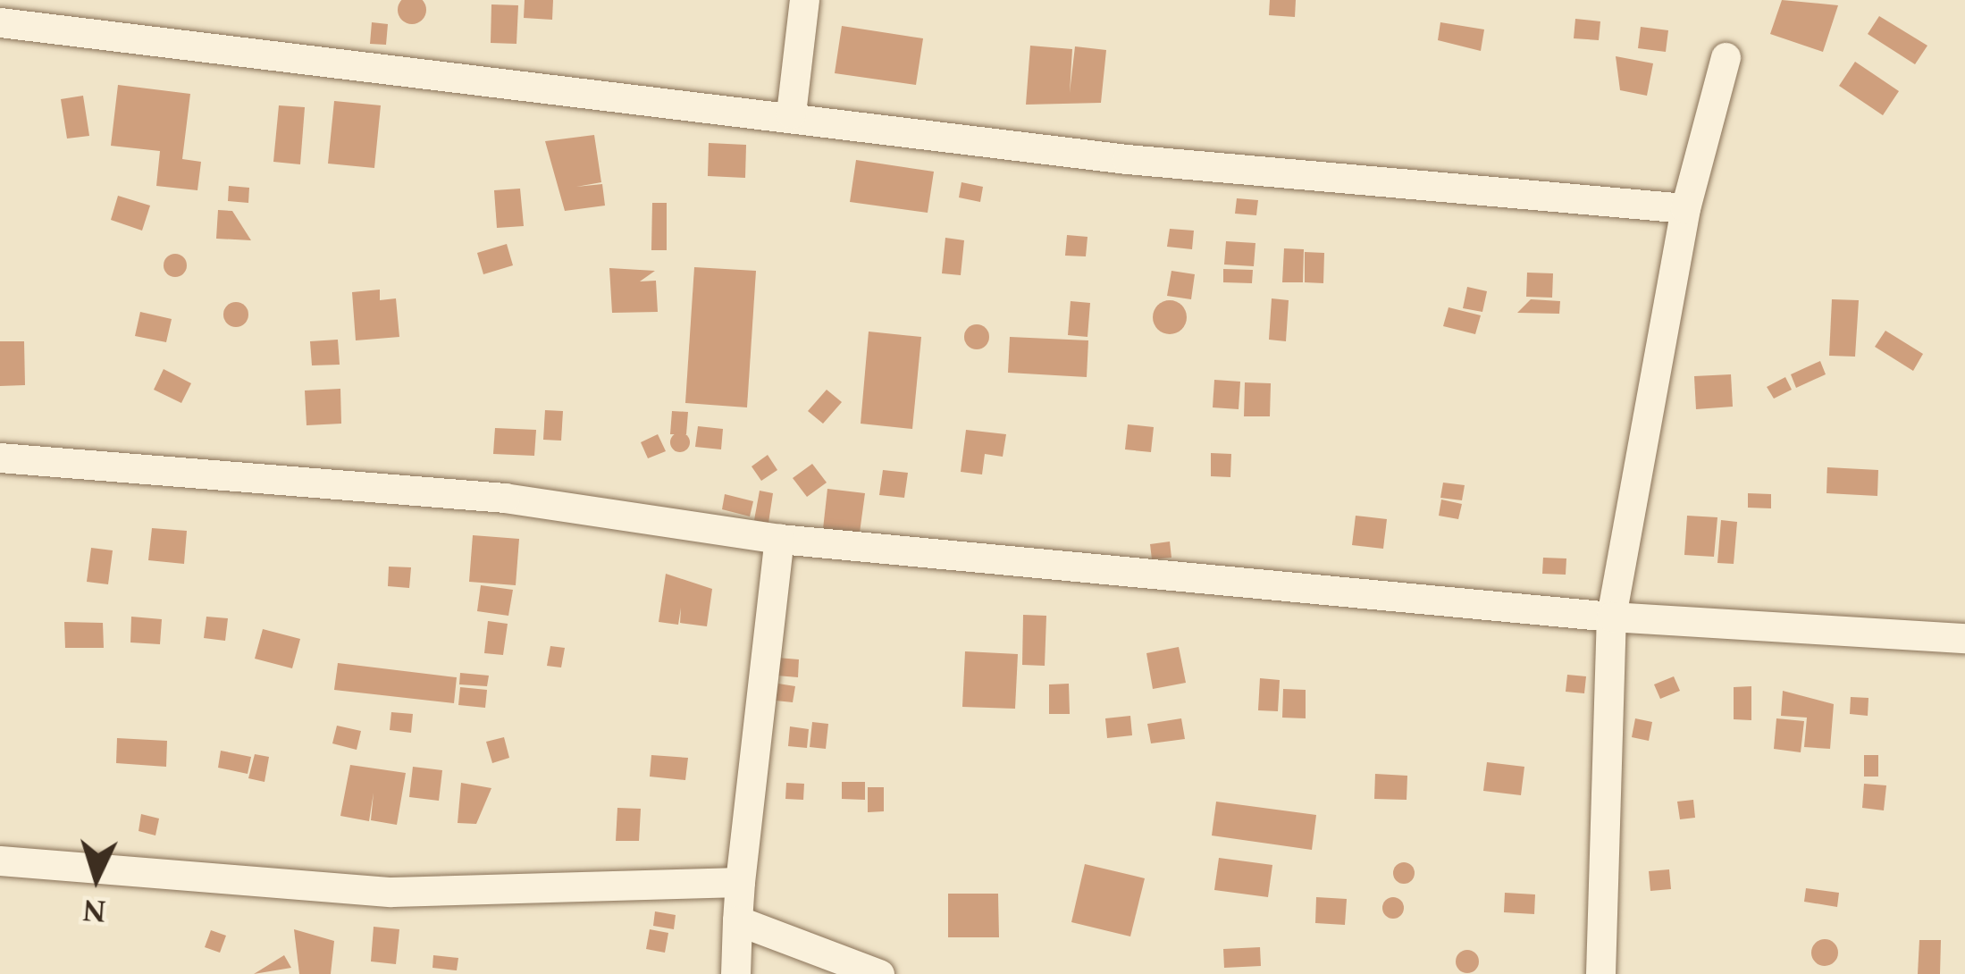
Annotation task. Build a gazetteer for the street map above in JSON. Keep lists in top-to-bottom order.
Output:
{
  "north": "bottom"
}
